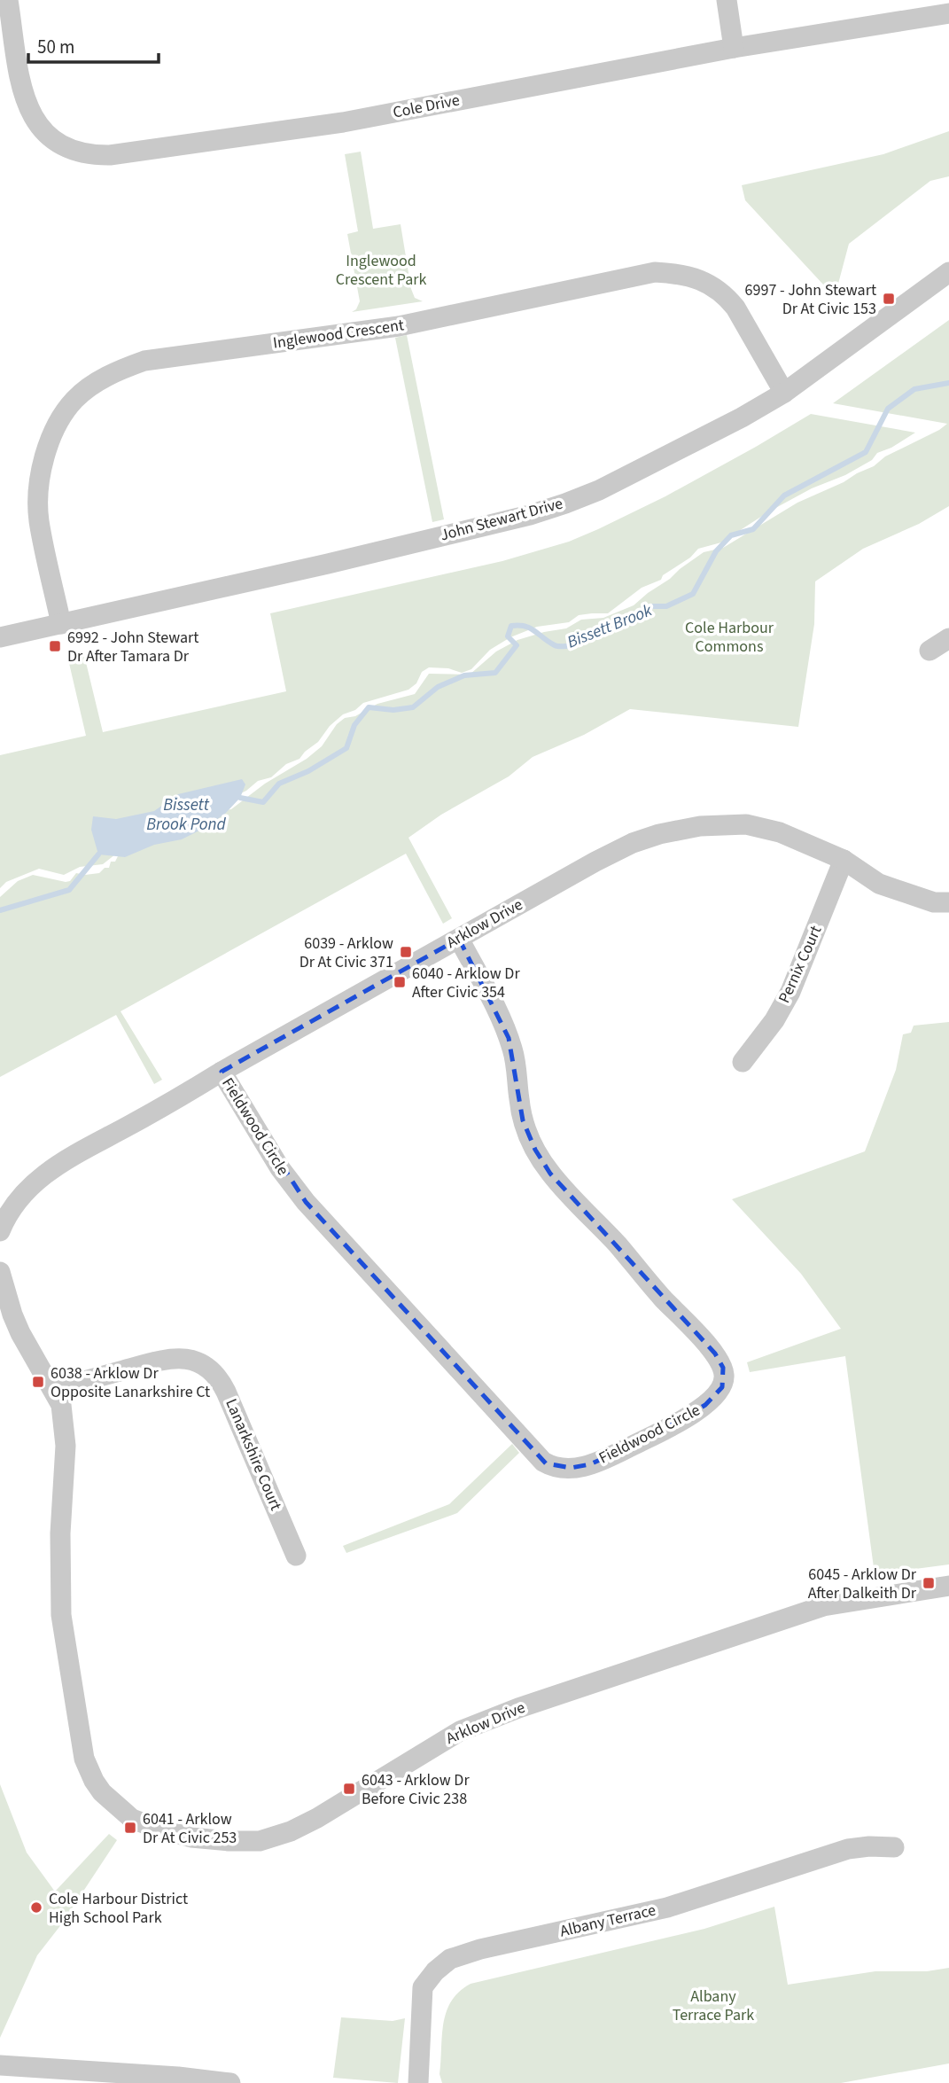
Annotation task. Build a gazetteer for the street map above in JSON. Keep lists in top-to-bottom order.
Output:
{
  "streets": {
    "street": [
      "Cole Drive",
      "Inglewood Crescent",
      "John Stewart Drive",
      "Arklow Drive",
      "Pernix Court",
      "Fieldwood Circle",
      "Lanarkshire Court",
      "Albany Terrace"
    ]
  },
  "crossings": [
    ["Inglewood Crescent", "John Stewart Drive"],
    ["Arklow Drive", "Pernix Court"],
    ["Arklow Drive", "Fieldwood Circle"],
    ["Arklow Drive", "Lanarkshire Court"]
  ],
  "water": ["Bissett Brook", "Bissett Brook Pond"],
  "parks": ["Inglewood Crescent Park", "Cole Harbour Commons", "Albany Terrace Park"],
  "places": {
    "transit": [
      "6997 - John Stewart Dr At Civic 153",
      "6992 - John Stewart Dr After Tamara Dr",
      "6039 - Arklow Dr At Civic 371",
      "6040 - Arklow Dr After Civic 354",
      "6038 - Arklow Dr Opposite Lanarkshire Ct",
      "6045 - Arklow Dr After Dalkeith Dr",
      "6043 - Arklow Dr Before Civic 238",
      "6041 - Arklow Dr At Civic 253"
    ],
    "other": ["Cole Harbour District High School Park"]
  },
  "scale_bar": "50 m"
}
